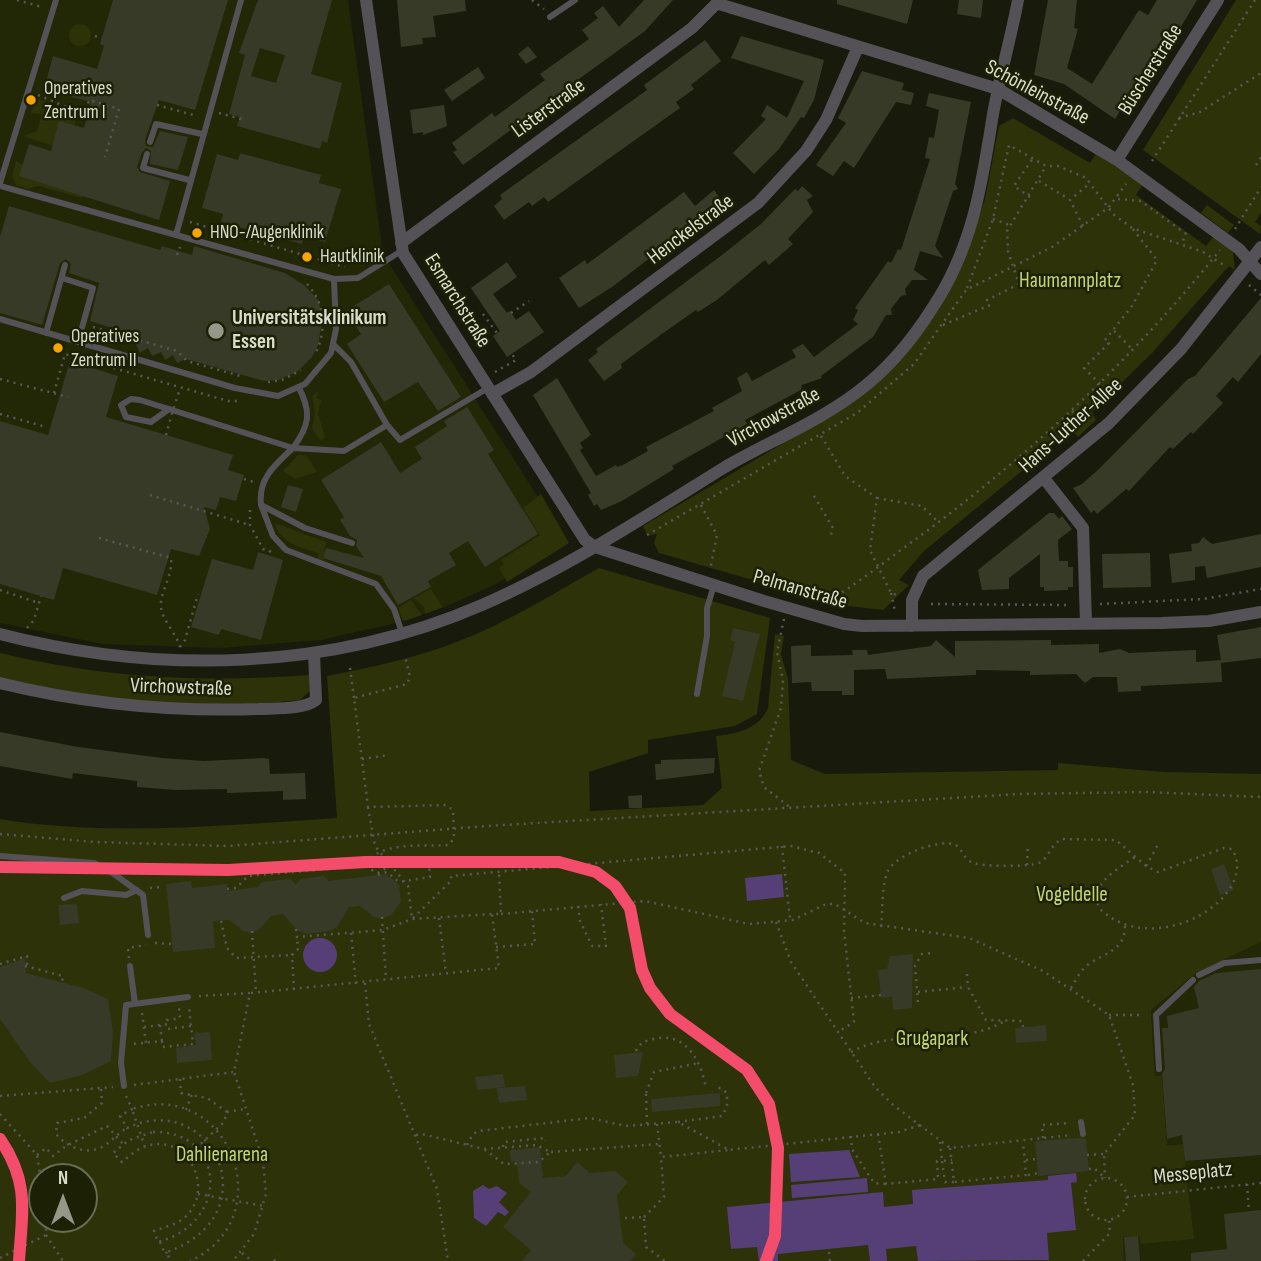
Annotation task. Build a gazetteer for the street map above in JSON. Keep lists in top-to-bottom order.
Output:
{
  "streets": {
    "street": [
      "Büscherstraße",
      "Schönleinstraße",
      "Listerstraße",
      "Henckelstraße",
      "Esmarchstraße",
      "Virchowstraße",
      "Hans-Luther-Allee",
      "Pelmanstraße"
    ],
    "path": ["Messeplatz"]
  },
  "crossings": [
    ["Büscherstraße", "Schönleinstraße"],
    ["Schönleinstraße", "Listerstraße"],
    ["Schönleinstraße", "Henckelstraße"],
    ["Schönleinstraße", "Virchowstraße"],
    ["Schönleinstraße", "Hans-Luther-Allee"],
    ["Listerstraße", "Esmarchstraße"],
    ["Henckelstraße", "Esmarchstraße"],
    ["Esmarchstraße", "Virchowstraße"],
    ["Esmarchstraße", "Pelmanstraße"],
    ["Virchowstraße", "Pelmanstraße"],
    ["Hans-Luther-Allee", "Pelmanstraße"]
  ],
  "parks": [
    "Haumannplatz",
    "Vogeldelle",
    "Grugapark",
    "Dahlienarena"
  ],
  "places": [
    "Operatives Zentrum I",
    "HNO-/Augenklinik",
    "Hautklinik",
    "Universitätsklinikum Essen",
    "Operatives Zentrum II"
  ],
  "north": "top"
}
